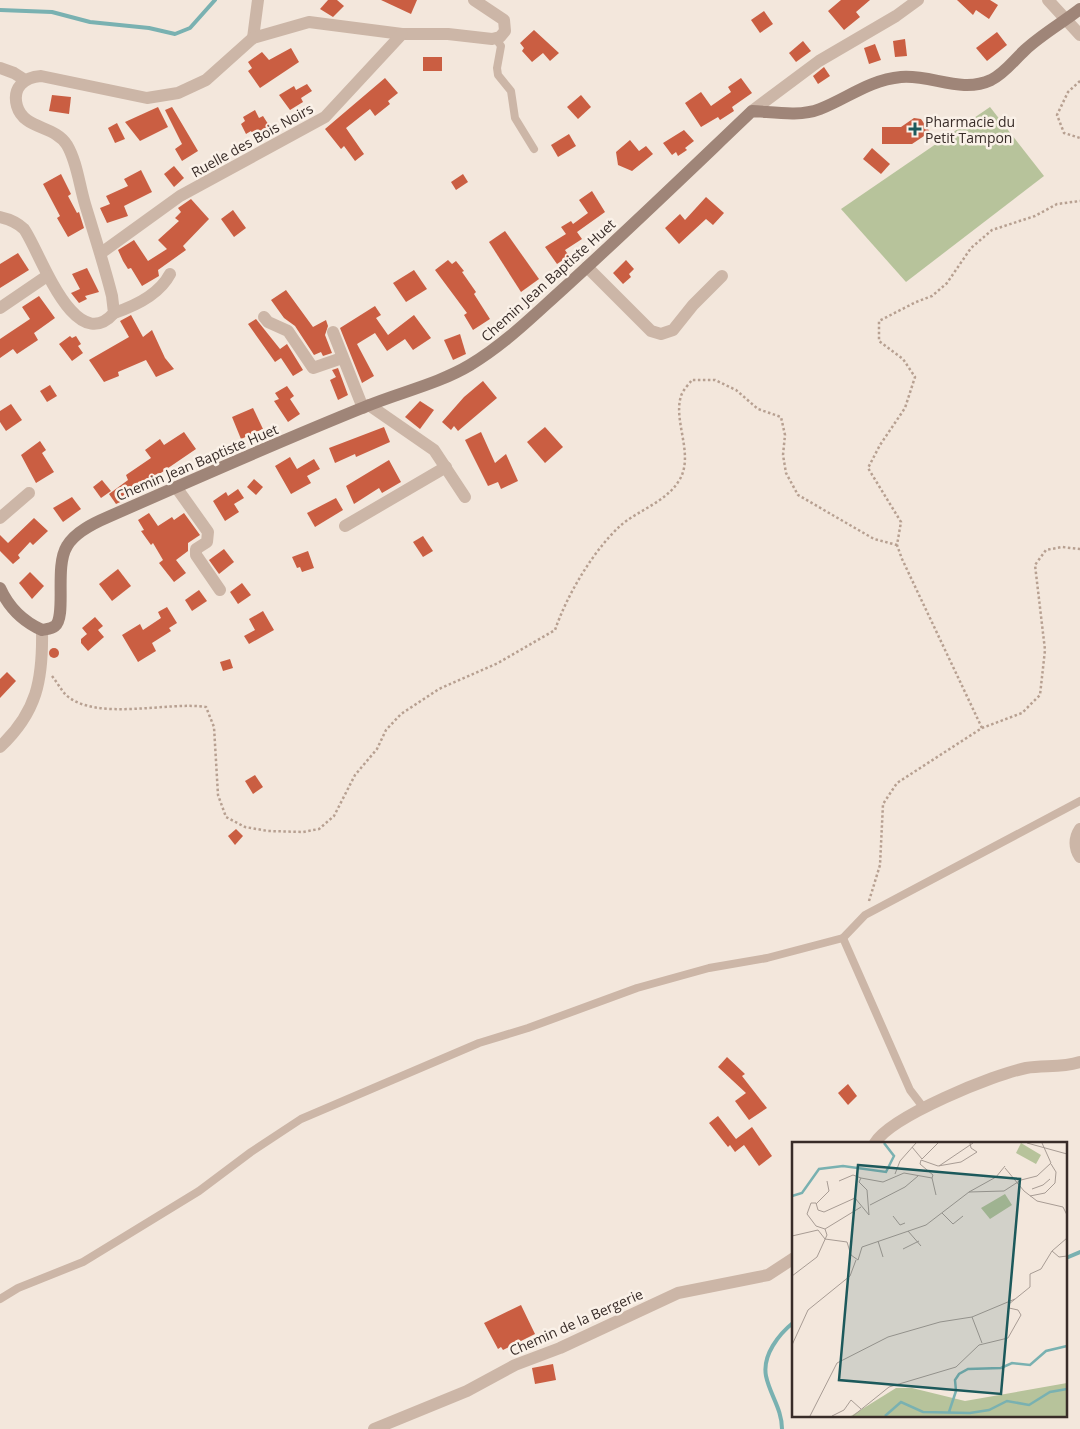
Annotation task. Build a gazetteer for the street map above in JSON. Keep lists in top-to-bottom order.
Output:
{
  "streets": {
    "street": ["Ruelle des Bois Noirs", "Chemin Jean Baptiste Huet", "Chemin de la Bergerie"]
  },
  "places": {
    "health": ["Pharmacie du Petit Tampon"]
  }
}
